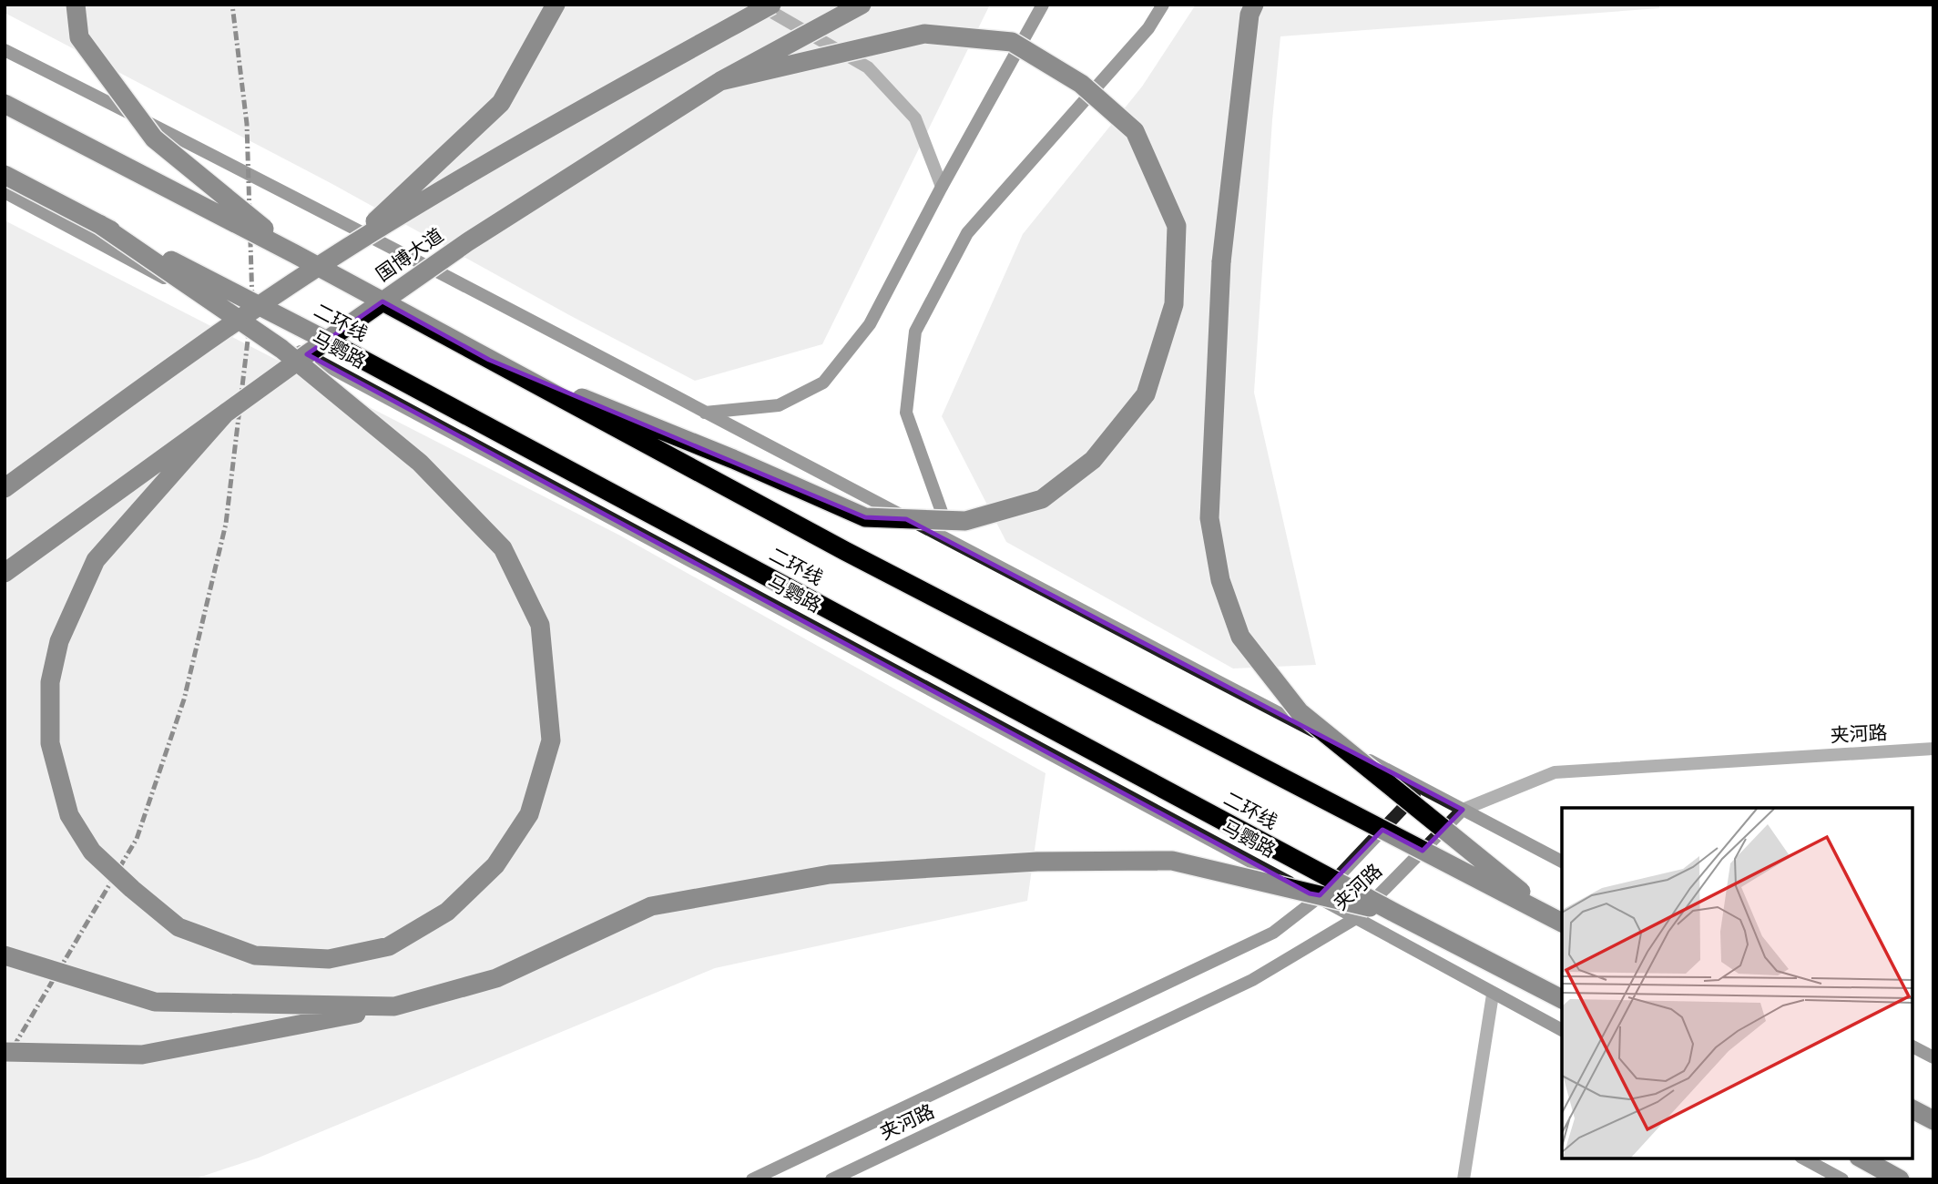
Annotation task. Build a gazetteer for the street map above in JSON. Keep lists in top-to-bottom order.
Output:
{
  "streets": {
    "highway": ["国博大道", "二环线"],
    "main road": ["马鹦路", "夹河路"]
  },
  "crossings": [
    ["国博大道", "马鹦路"],
    ["马鹦路", "夹河路"]
  ]
}
